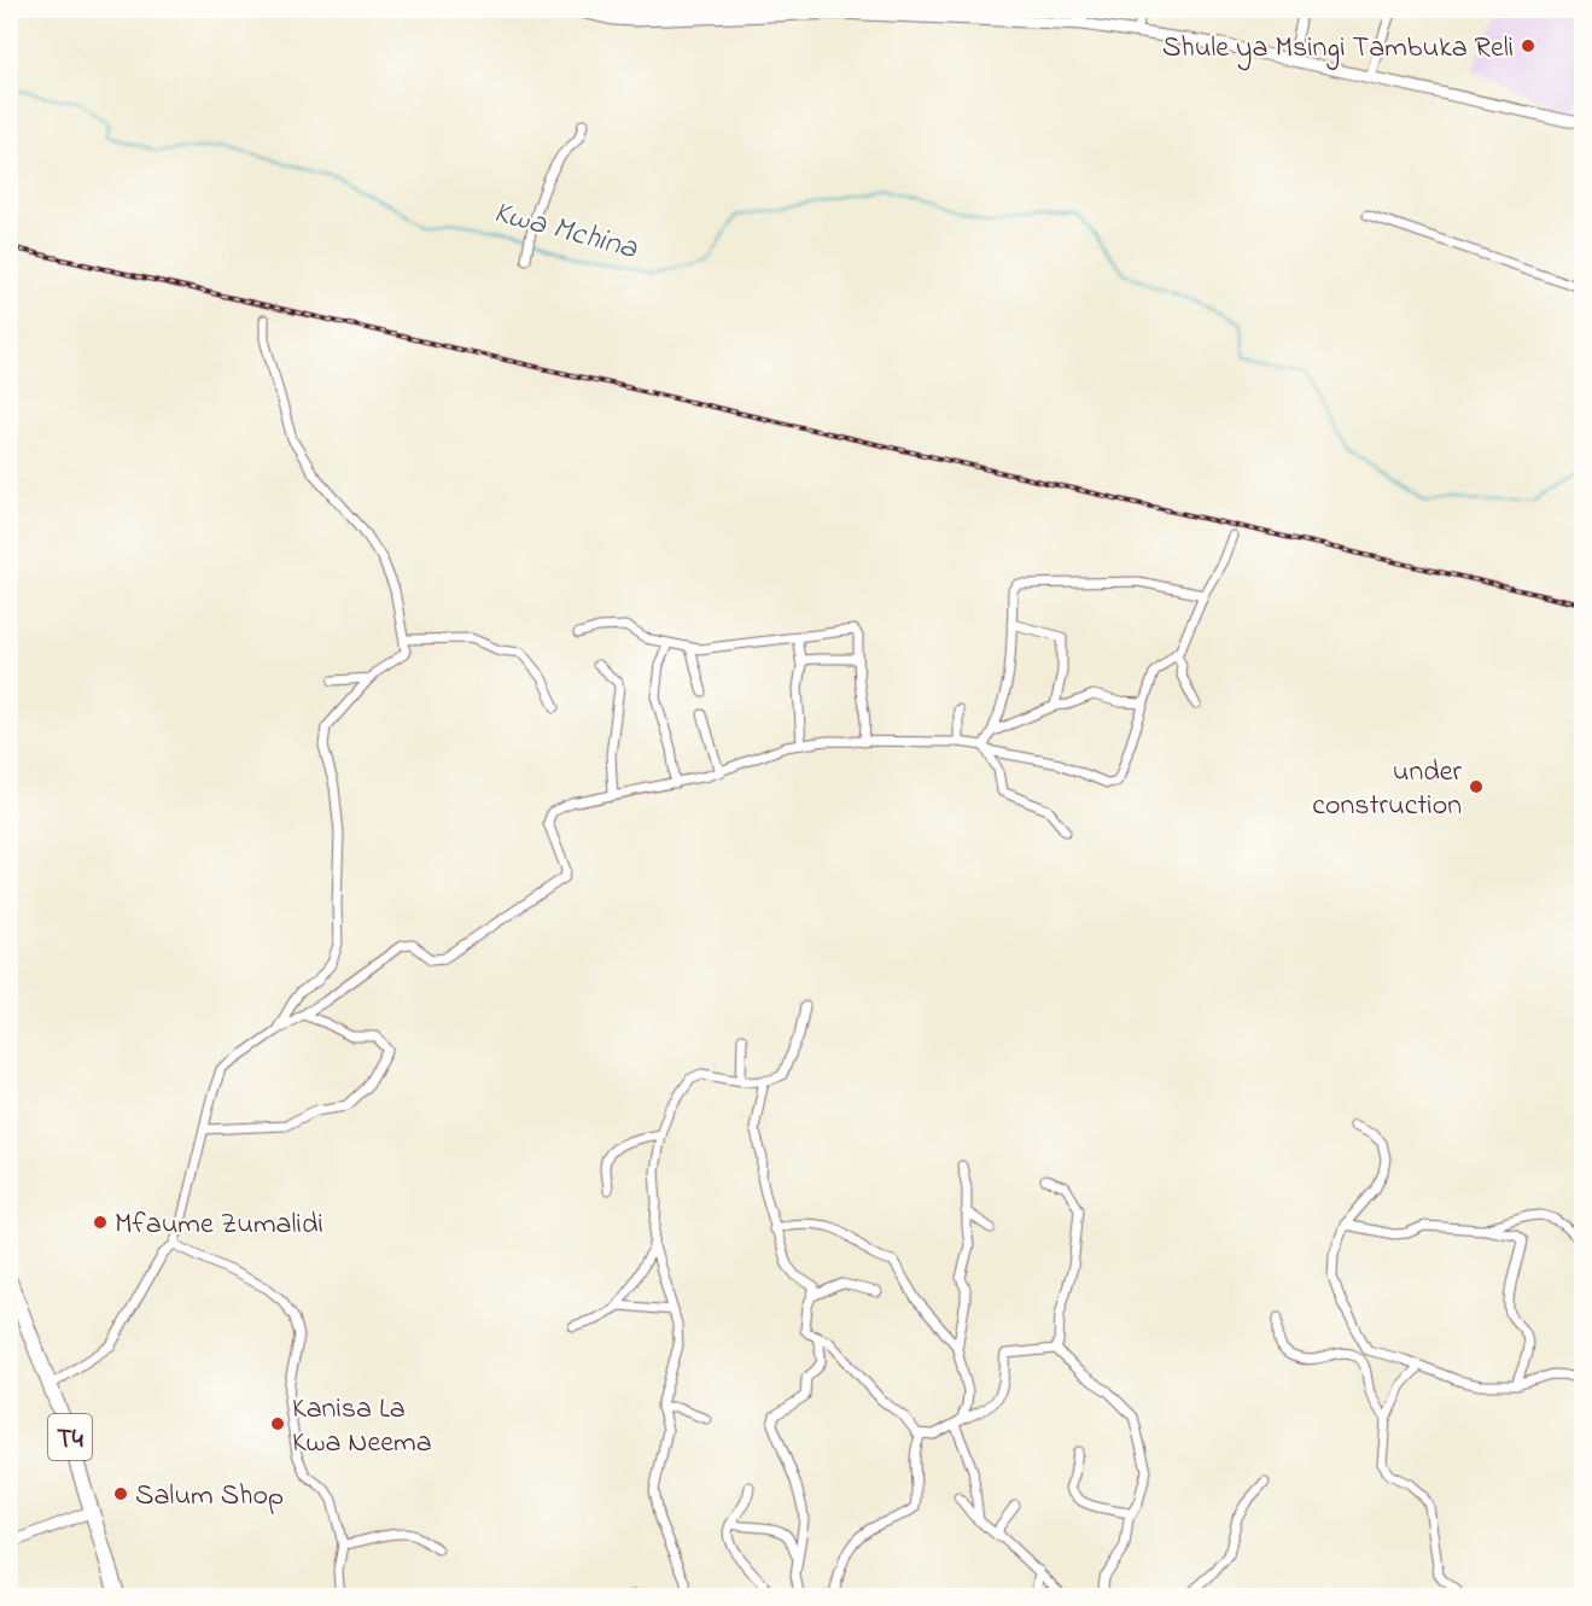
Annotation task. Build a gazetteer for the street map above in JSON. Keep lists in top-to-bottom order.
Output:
{
  "streets": {
    "highway": ["T4"]
  },
  "water": ["Kwa Mchina"],
  "places": [
    "Shule ya Msingi Tambuka Reli",
    "under construction",
    "Mfaume Zumalidi",
    "Kanisa La Kwa Neema",
    "Salum Shop"
  ]
}
